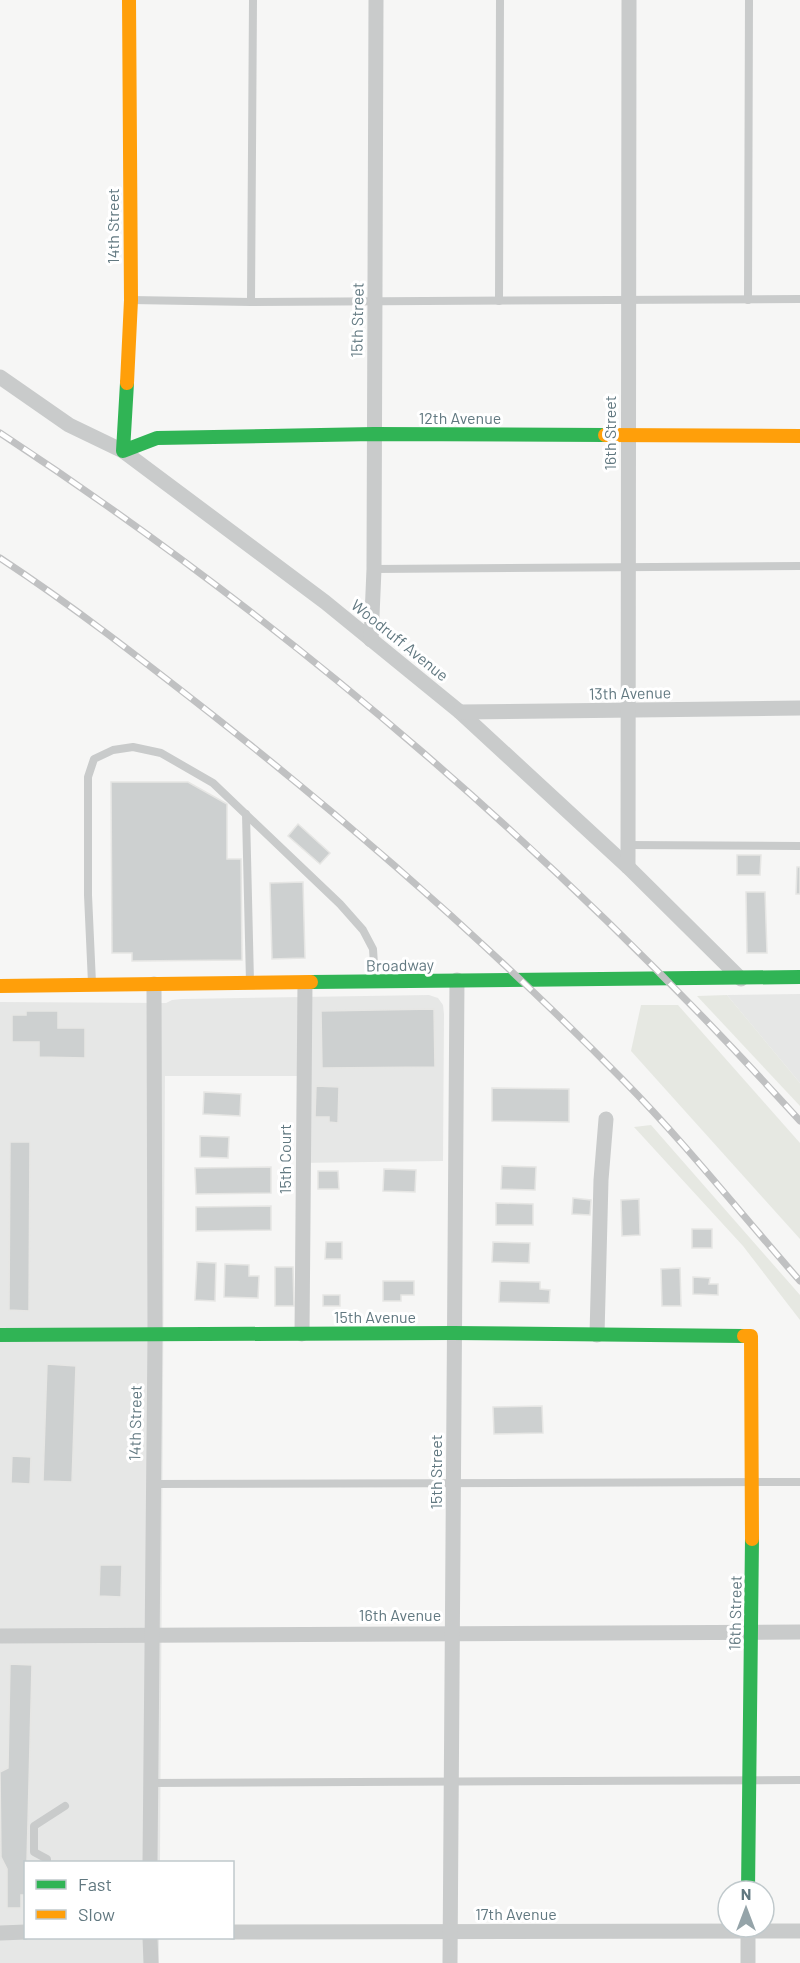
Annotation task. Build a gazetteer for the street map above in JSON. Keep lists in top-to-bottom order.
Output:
{
  "streets": {
    "street": [
      "14th Street",
      "15th Street",
      "12th Avenue",
      "16th Street",
      "Woodruff Avenue",
      "13th Avenue",
      "Broadway",
      "15th Court",
      "15th Avenue",
      "16th Avenue",
      "17th Avenue"
    ]
  },
  "crossings": [
    ["14th Street", "12th Avenue"],
    ["14th Street", "Woodruff Avenue"],
    ["14th Street", "Broadway"],
    ["14th Street", "15th Avenue"],
    ["14th Street", "16th Avenue"],
    ["15th Street", "12th Avenue"],
    ["15th Street", "Woodruff Avenue"],
    ["15th Street", "Broadway"],
    ["15th Street", "15th Avenue"],
    ["15th Street", "16th Avenue"],
    ["15th Street", "17th Avenue"],
    ["12th Avenue", "16th Street"],
    ["12th Avenue", "Woodruff Avenue"],
    ["16th Street", "Woodruff Avenue"],
    ["16th Street", "13th Avenue"],
    ["16th Street", "15th Avenue"],
    ["16th Street", "16th Avenue"],
    ["Woodruff Avenue", "13th Avenue"],
    ["Woodruff Avenue", "Broadway"],
    ["Broadway", "15th Court"],
    ["15th Court", "15th Avenue"]
  ],
  "legend": ["Fast", "Slow"],
  "north": "top"
}
